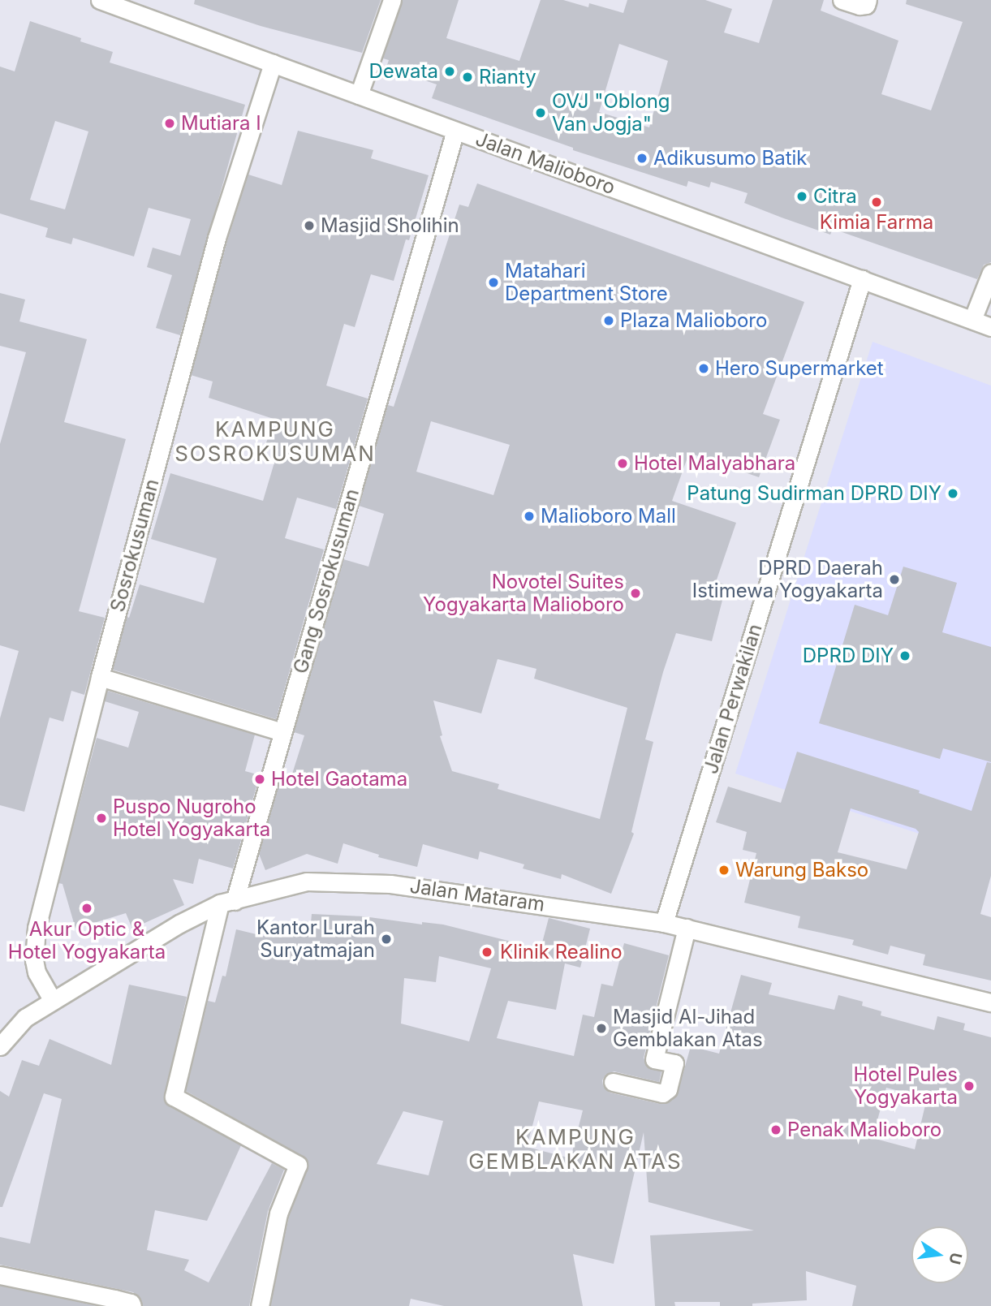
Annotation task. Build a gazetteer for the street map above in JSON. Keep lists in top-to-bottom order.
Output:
{
  "streets": {
    "street": [
      "Jalan Malioboro",
      "Sosrokusuman",
      "Gang Sosrokusuman",
      "Jalan Perwakilan",
      "Jalan Mataram"
    ]
  },
  "crossings": [
    ["Jalan Malioboro", "Sosrokusuman"],
    ["Jalan Malioboro", "Gang Sosrokusuman"],
    ["Jalan Malioboro", "Jalan Perwakilan"],
    ["Sosrokusuman", "Jalan Mataram"],
    ["Gang Sosrokusuman", "Jalan Mataram"],
    ["Jalan Perwakilan", "Jalan Mataram"]
  ],
  "districts": ["KAMPUNG SOSROKUSUMAN", "KAMPUNG GEMBLAKAN ATAS"],
  "places": [
    "Dewata",
    "Rianty",
    "OVJ \"Oblong Van Jogja\"",
    "Mutiara I",
    "Adikusumo Batik",
    "Citra",
    "Kimia Farma",
    "Masjid Sholihin",
    "Matahari Department Store",
    "Plaza Malioboro",
    "Hero Supermarket",
    "Hotel Malyabhara",
    "Patung Sudirman DPRD DIY",
    "Malioboro Mall",
    "DPRD Daerah Istimewa Yogyakarta",
    "Novotel Suites Yogyakarta Malioboro",
    "DPRD DIY",
    "Hotel Gaotama",
    "Puspo Nugroho Hotel Yogyakarta",
    "Warung Bakso",
    "Akur Optic & Hotel Yogyakarta",
    "Kantor Lurah Suryatmajan",
    "Klinik Realino",
    "Masjid Al-Jihad Gemblakan Atas",
    "Hotel Pules Yogyakarta",
    "Penak Malioboro"
  ],
  "north": "right"
}
